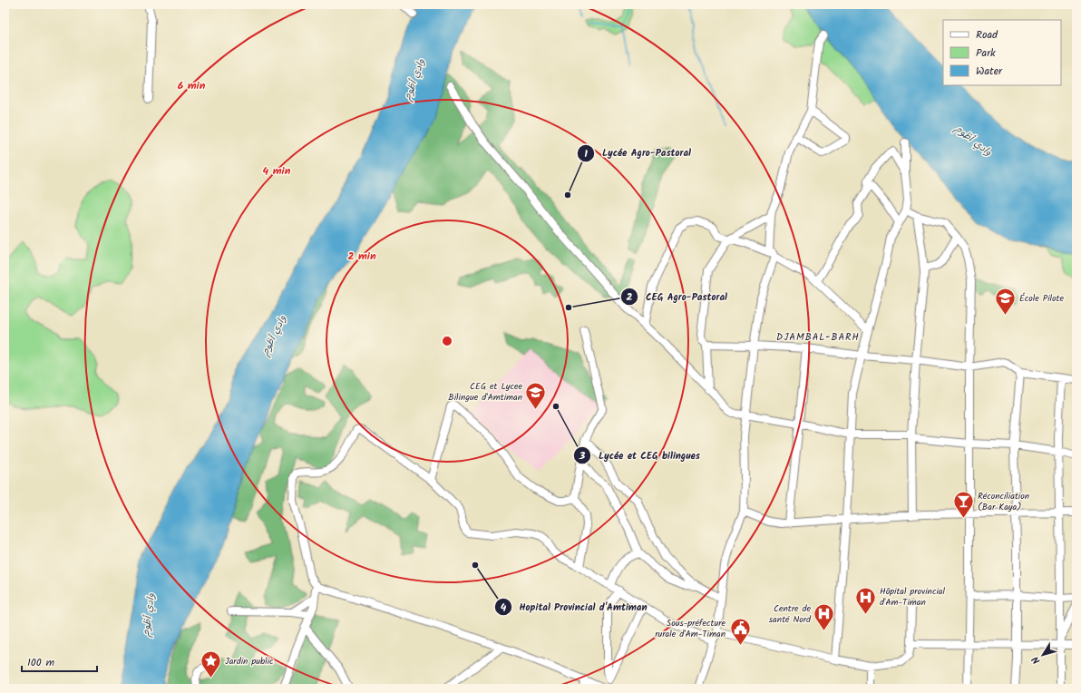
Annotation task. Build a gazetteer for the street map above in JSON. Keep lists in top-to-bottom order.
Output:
{
  "districts": ["DJAMBAL-BARH"],
  "water": ["وادي أظوم"],
  "places": {
    "other": [
      "Lycée Agro-Pastoral",
      "CEG Agro-Pastoral",
      "Lycée et CEG bilingues",
      "Hopital Provincial d'Amtiman"
    ],
    "school or university": ["École Pilote", "CEG et Lycee Bilingue d'Amtiman"],
    "bar": ["Réconciliation (Bar Kaya)"],
    "hospital": ["Hôpital provincial d'Am-Timan", "Centre de santé Nord"],
    "public building": ["Sous-préfecture rurale d'Am-Timan"],
    "place": ["Jardin public"]
  },
  "legend": ["Road", "Park", "Water"],
  "scale_bar": "100 m",
  "north": "bottom left",
  "rings": ["6 min", "4 min", "2 min"]
}
